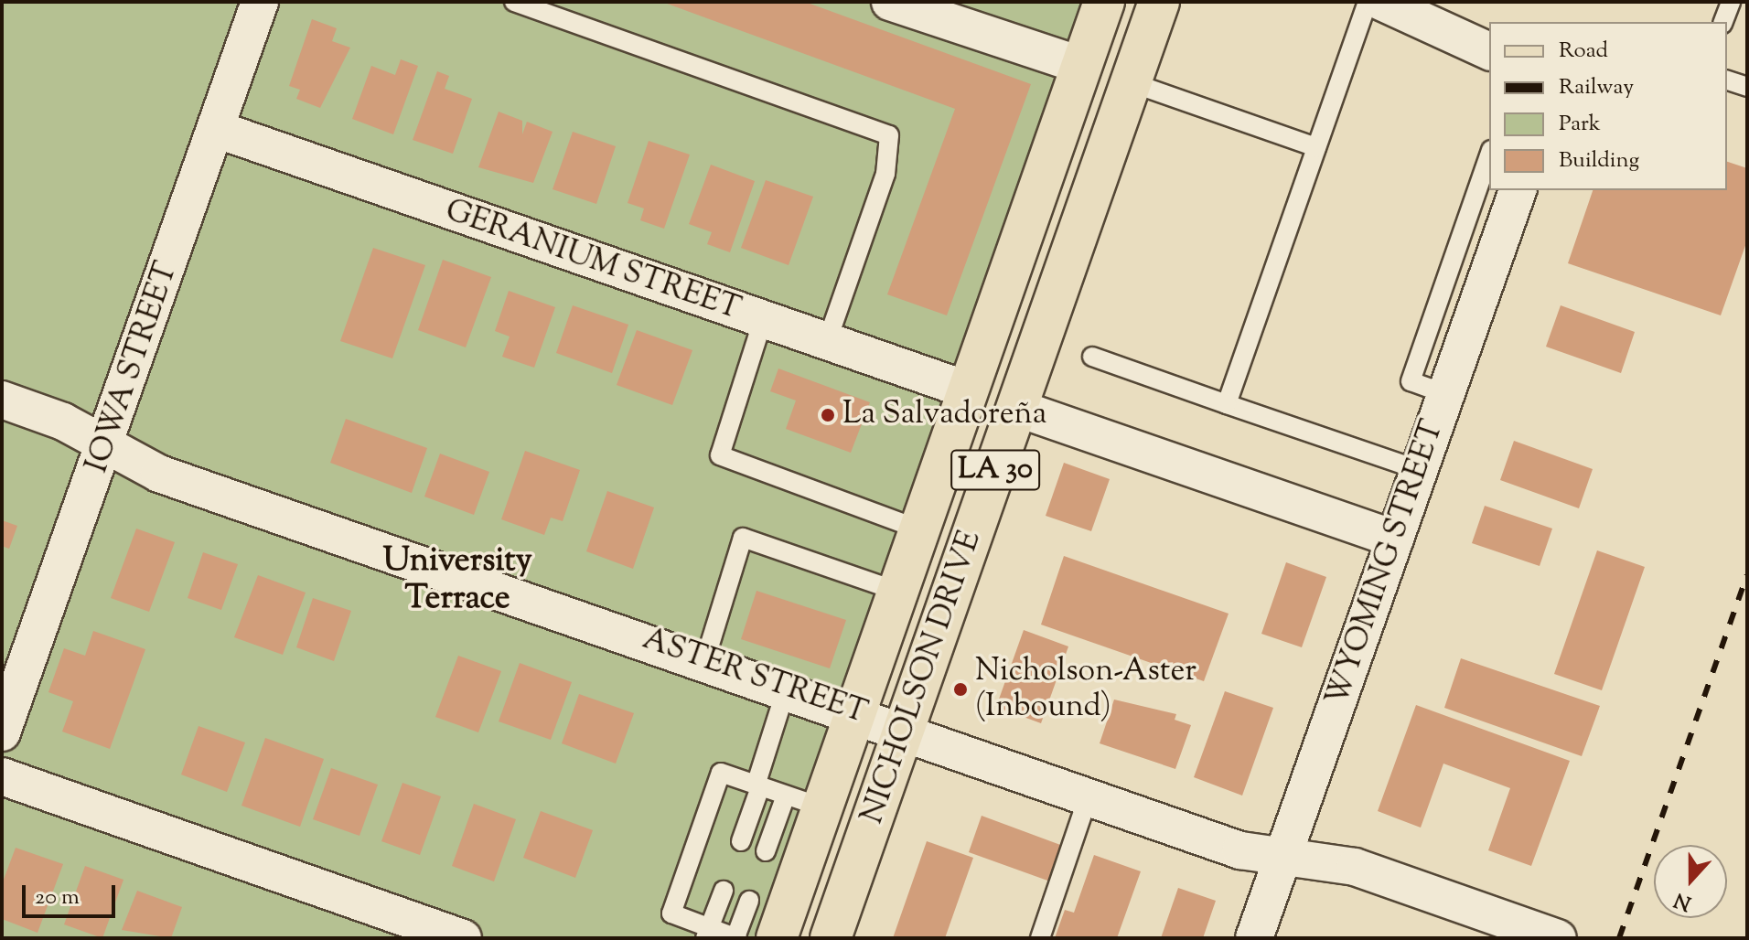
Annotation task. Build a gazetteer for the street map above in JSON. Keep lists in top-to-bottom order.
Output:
{
  "streets": {
    "main road": ["LA 30", "NICHOLSON DRIVE"],
    "street": [
      "GERANIUM STREET",
      "IOWA STREET",
      "WYOMING STREET",
      "ASTER STREET"
    ]
  },
  "crossings": [
    ["GERANIUM STREET", "IOWA STREET"],
    ["GERANIUM STREET", "NICHOLSON DRIVE"],
    ["IOWA STREET", "ASTER STREET"],
    ["WYOMING STREET", "ASTER STREET"],
    ["ASTER STREET", "NICHOLSON DRIVE"]
  ],
  "districts": ["University Terrace"],
  "places": ["La Salvadoreña", "Nicholson-Aster (Inbound)"],
  "legend": [
    "Road",
    "Railway",
    "Park",
    "Building"
  ],
  "scale_bar": "20 m",
  "north": "bottom"
}
